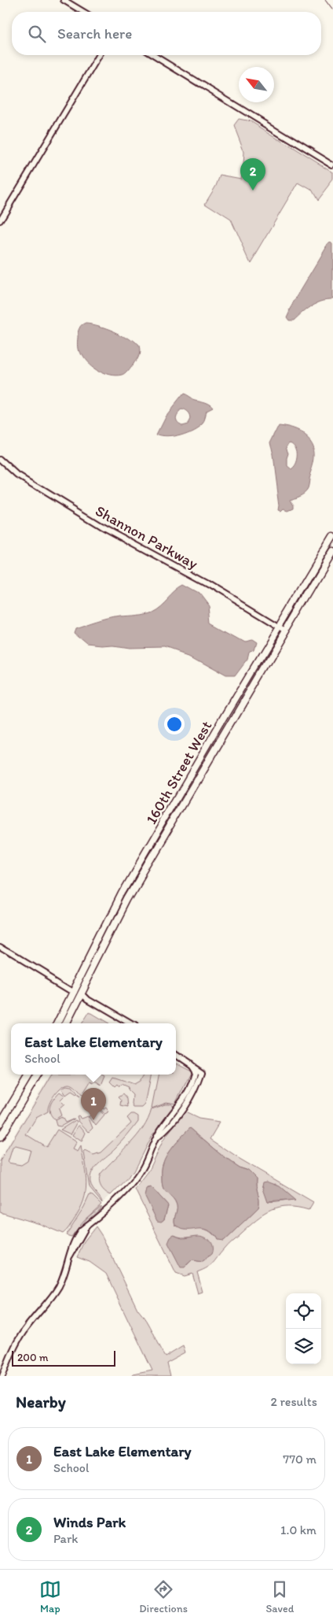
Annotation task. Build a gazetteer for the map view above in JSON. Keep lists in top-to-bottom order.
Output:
{
  "streets": {
    "main road": ["160th Street West"],
    "street": ["Shannon Parkway"]
  },
  "crossings": [
    ["Shannon Parkway", "160th Street West"]
  ],
  "scale_bar": "200 m",
  "north": "top left",
  "page": {
    "search": "Search here",
    "pins": ["2", "1"],
    "popup": ["East Lake Elementary", "School"],
    "scale": "200 m",
    "heading": ["Nearby", "2 results"],
    "list": [
      {
        "mark": "1",
        "name": "East Lake Elementary",
        "note": "School",
        "value": "770 m"
      },
      {
        "mark": "2",
        "name": "Winds Park",
        "note": "Park",
        "value": "1.0 km"
      }
    ],
    "nav": ["Map", "Directions", "Saved"]
  }
}
